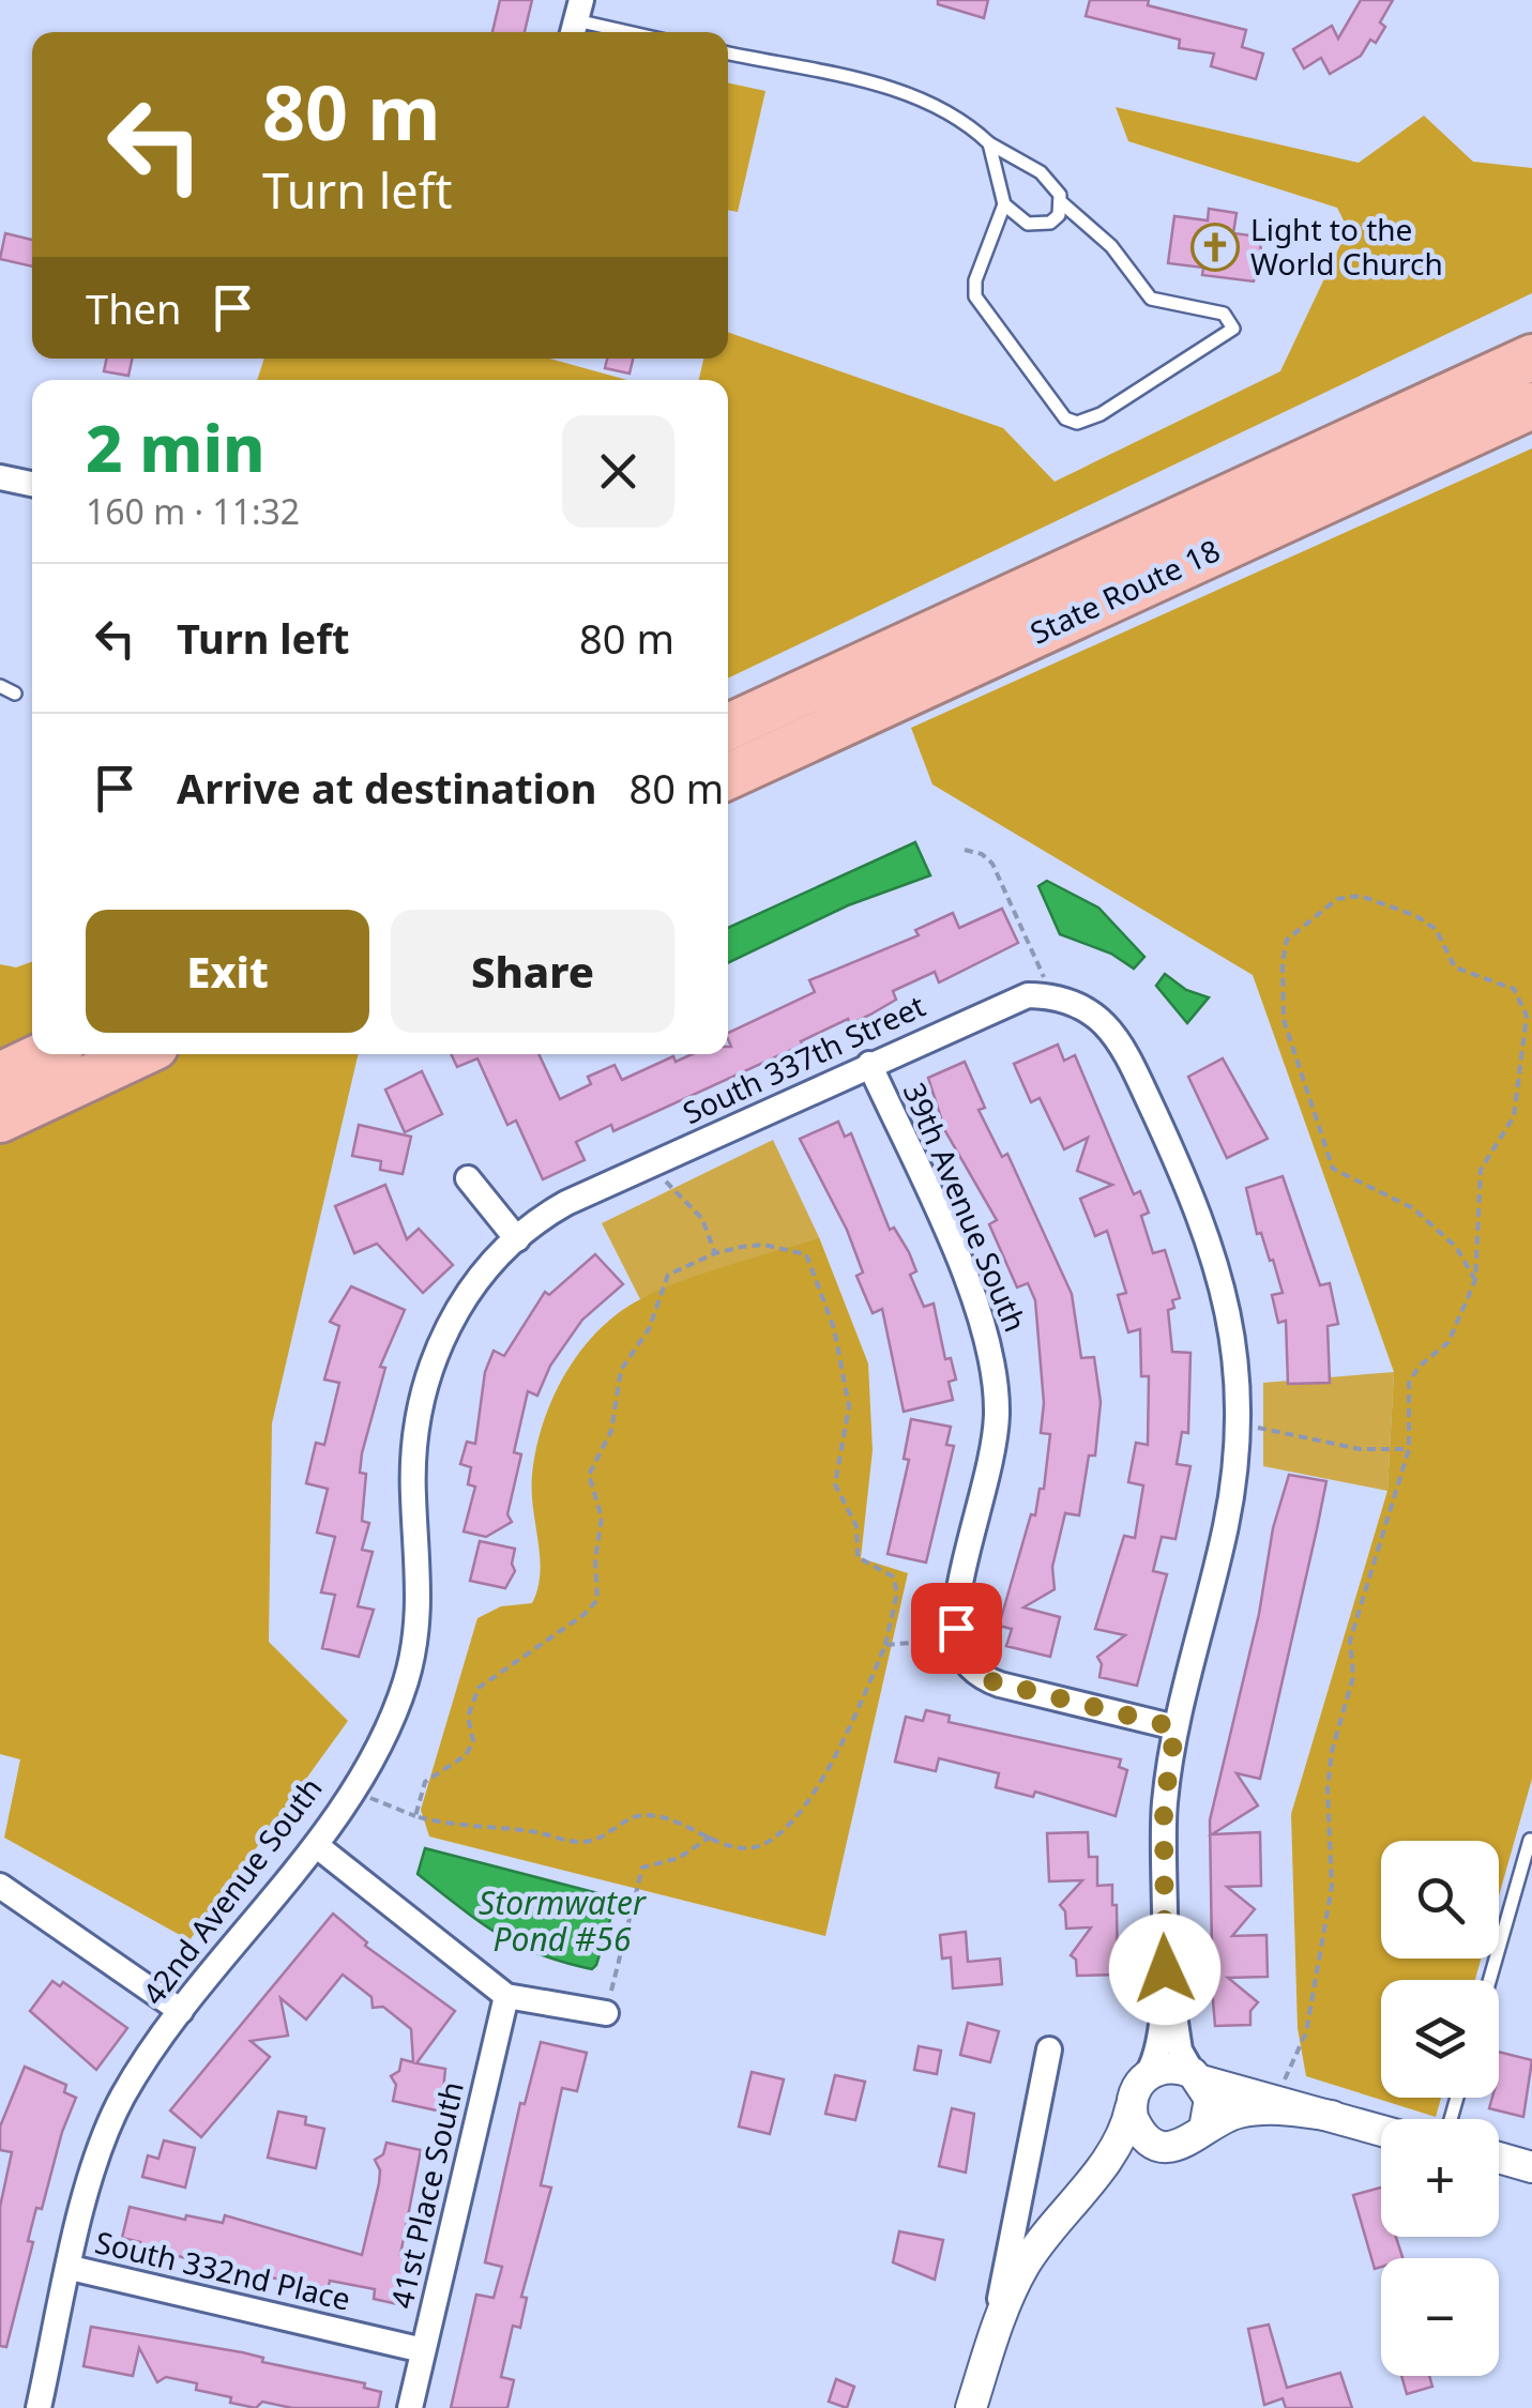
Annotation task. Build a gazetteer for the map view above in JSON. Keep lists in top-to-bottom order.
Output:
{
  "streets": {
    "highway": ["State Route 18"],
    "street": [
      "South 337th Street",
      "39th Avenue South",
      "42nd Avenue South",
      "41st Place South",
      "South 332nd Place"
    ]
  },
  "crossings": [
    ["South 337th Street", "39th Avenue South"],
    ["South 337th Street", "42nd Avenue South"],
    ["42nd Avenue South", "South 332nd Place"],
    ["41st Place South", "South 332nd Place"]
  ],
  "water": ["Stormwater Pond #56"],
  "places": {
    "church": ["Light to the World Church"]
  },
  "page": {
    "turn": ["80 m", "Turn left"],
    "then": "Then",
    "heading": ["2 min", "160 m · 11:32"],
    "list": [
      {
        "name": "Turn left",
        "value": "80 m"
      },
      {
        "name": "Arrive at destination",
        "value": "80 m"
      }
    ],
    "buttons": ["Exit", "Share"],
    "map_buttons": ["+", "−"]
  }
}
